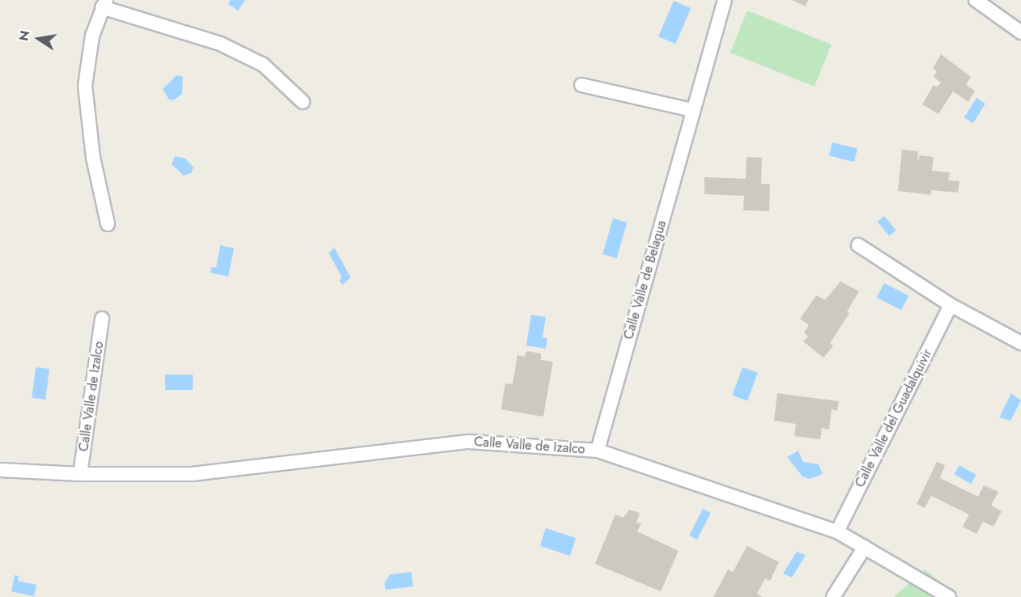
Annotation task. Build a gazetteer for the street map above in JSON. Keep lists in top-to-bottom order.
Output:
{
  "streets": {
    "street": ["Calle Valle de Belagua", "Calle Valle de Izalco", "Calle Valle del Guadalquivir"]
  },
  "crossings": [
    ["Calle Valle de Belagua", "Calle Valle de Izalco"],
    ["Calle Valle de Izalco", "Calle Valle del Guadalquivir"]
  ],
  "north": "left"
}
